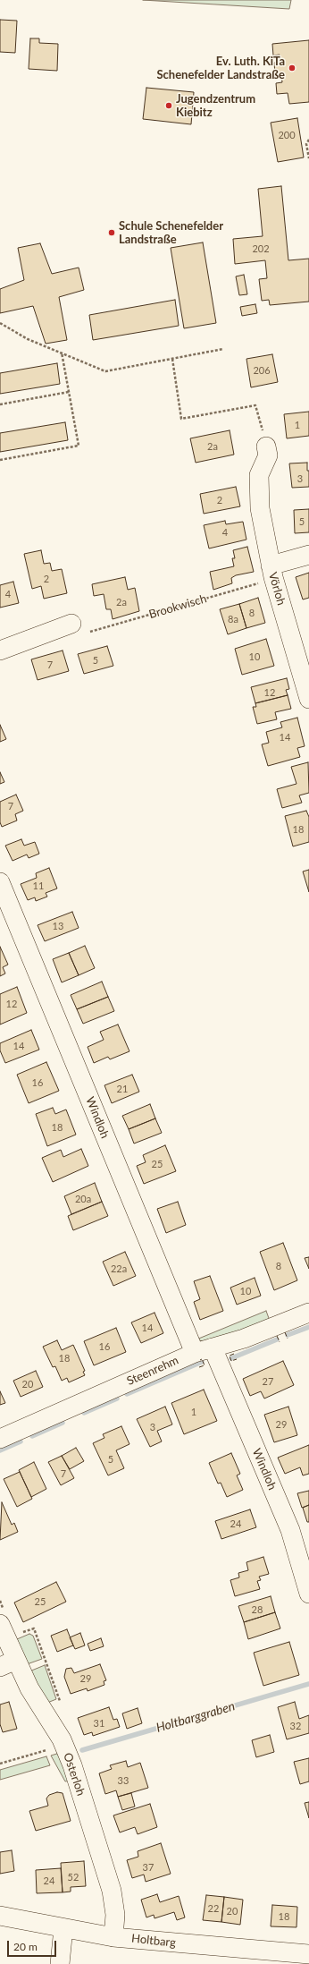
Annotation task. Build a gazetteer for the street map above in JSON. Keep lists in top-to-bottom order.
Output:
{
  "streets": {
    "street": [
      "Vörloh",
      "Windloh",
      "Steenrehm",
      "Osterloh",
      "Holtbarg"
    ],
    "path": ["Brookwisch"]
  },
  "crossings": [
    ["Vörloh", "Brookwisch"],
    ["Windloh", "Steenrehm"],
    ["Osterloh", "Holtbarg"]
  ],
  "water": ["Holtbarggraben"],
  "places": ["Ev. Luth. KiTa Schenefelder Landstraße", "Jugendzentrum Kiebitz", "Schule Schenefelder Landstraße"],
  "house_numbers": [
    "200",
    "202",
    "206",
    "1",
    "2a",
    "3",
    "2",
    "5",
    "4",
    "2",
    "4",
    "2a",
    "8",
    "8a",
    "10",
    "5",
    "7",
    "12",
    "14",
    "7",
    "18",
    "11",
    "13",
    "12",
    "14",
    "16",
    "21",
    "18",
    "25",
    "20a",
    "8",
    "22a",
    "10",
    "14",
    "16",
    "18",
    "27",
    "20",
    "1",
    "29",
    "3",
    "5",
    "7",
    "24",
    "25",
    "28",
    "29",
    "31",
    "32",
    "33",
    "37",
    "52",
    "24",
    "22",
    "20",
    "18"
  ],
  "scale_bar": "20 m"
}
